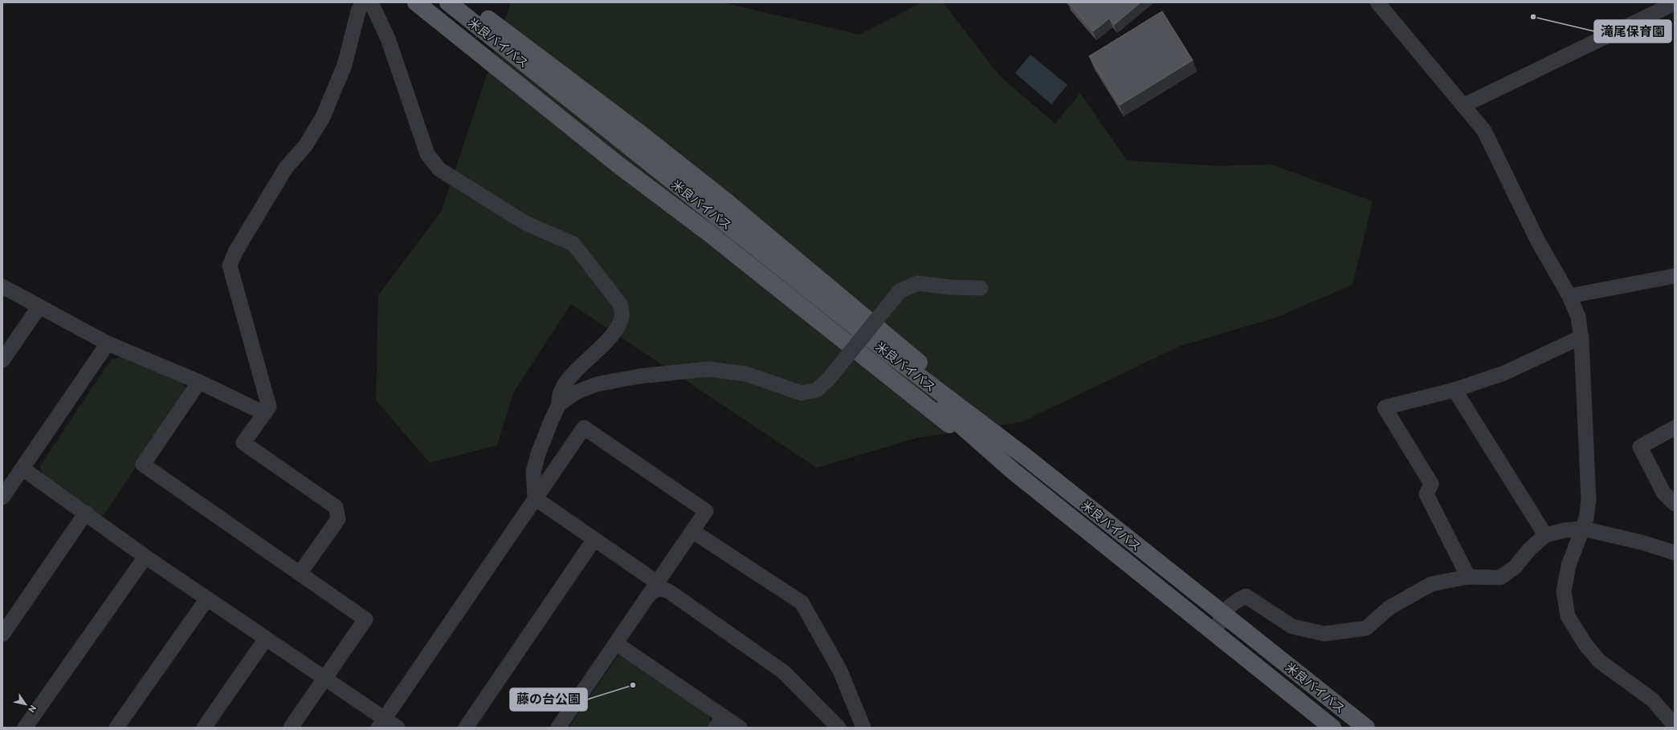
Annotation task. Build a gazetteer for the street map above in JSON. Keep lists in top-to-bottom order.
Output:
{
  "streets": {
    "main road": ["米良バイパス"]
  },
  "places": ["滝尾保育園", "藤の台公園"],
  "north": "bottom right"
}
